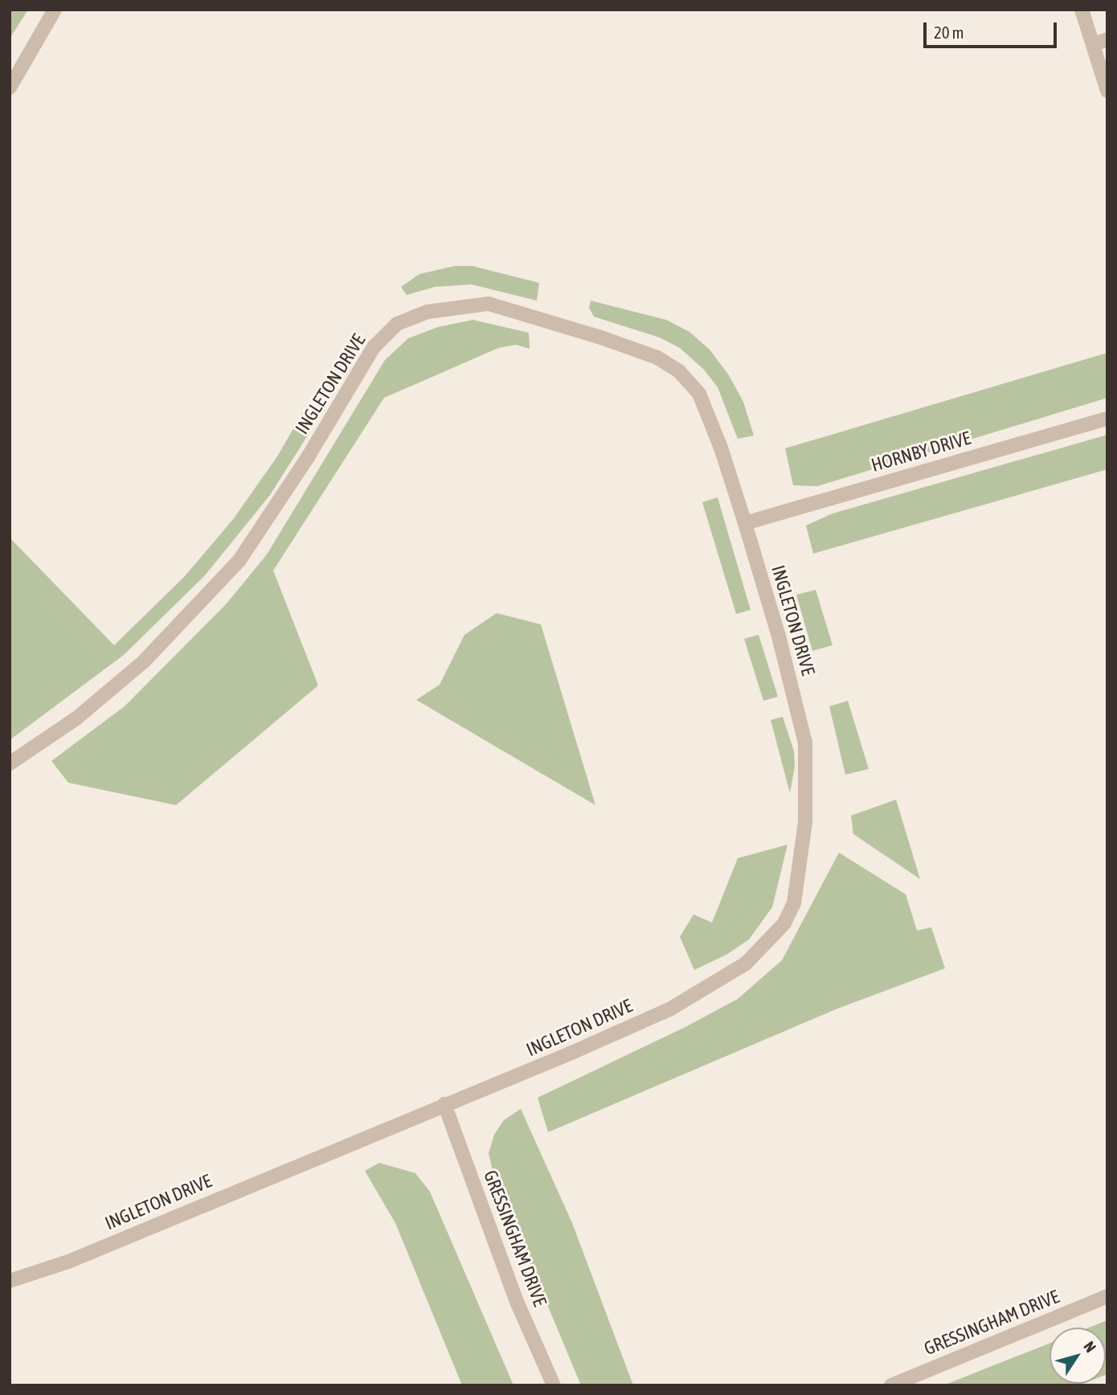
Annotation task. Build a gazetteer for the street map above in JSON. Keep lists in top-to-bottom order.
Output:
{
  "streets": {
    "street": ["INGLETON DRIVE", "HORNBY DRIVE", "GRESSINGHAM DRIVE"]
  },
  "crossings": [
    ["INGLETON DRIVE", "HORNBY DRIVE"],
    ["INGLETON DRIVE", "GRESSINGHAM DRIVE"]
  ],
  "scale_bar": "20 m",
  "north": "top right"
}
